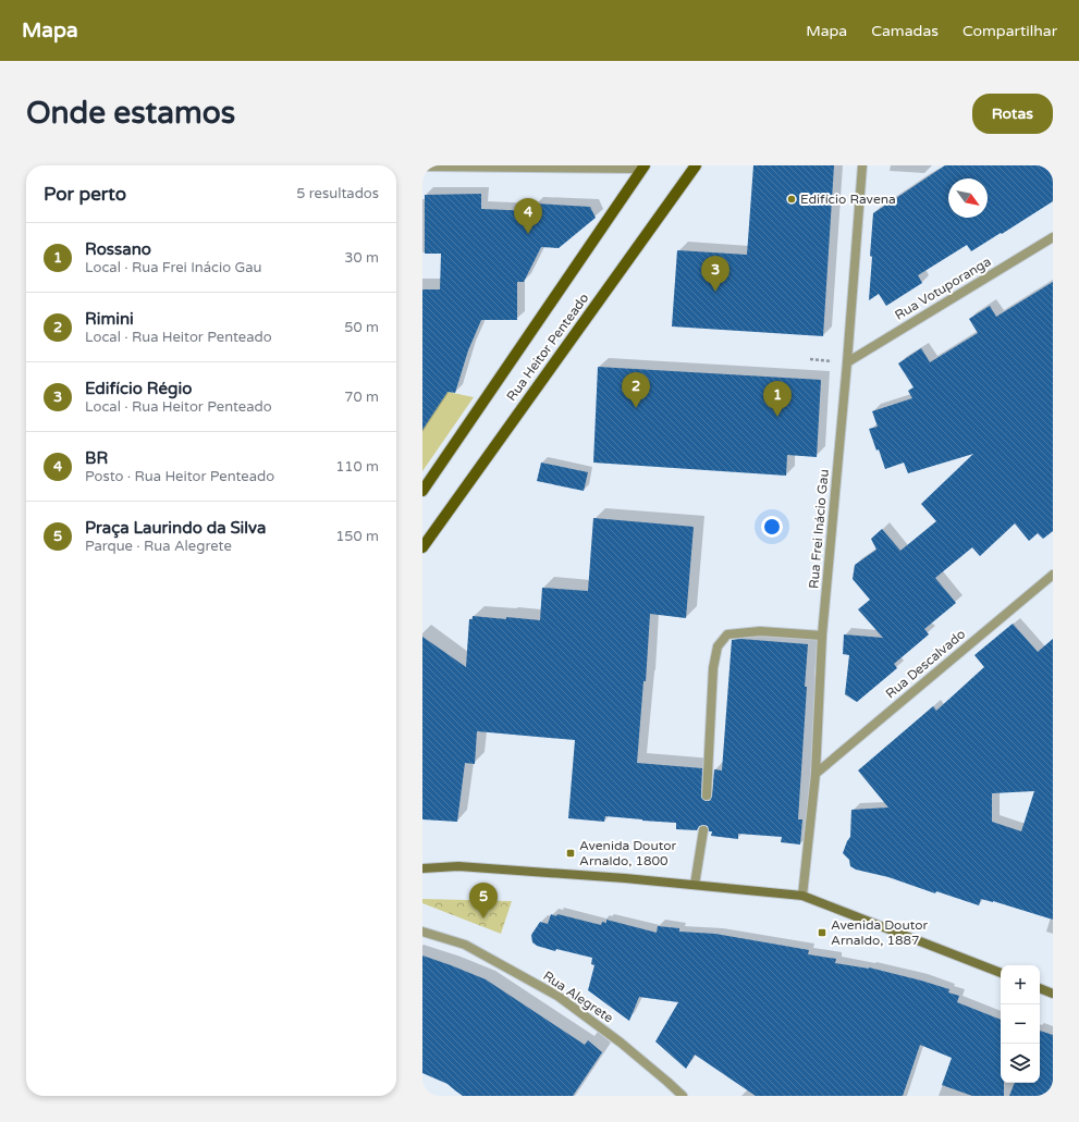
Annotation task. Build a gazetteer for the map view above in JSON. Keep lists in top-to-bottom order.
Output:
{
  "streets": {
    "main road": ["Rua Heitor Penteado"],
    "street": [
      "Rua Votuporanga",
      "Rua Frei Inácio Gau",
      "Rua Descalvado",
      "Rua Alegrete"
    ]
  },
  "crossings": [
    ["Rua Votuporanga", "Rua Frei Inácio Gau"],
    ["Rua Frei Inácio Gau", "Rua Descalvado"]
  ],
  "places": {
    "other": ["Edifício Ravena"],
    "transit": ["Avenida Doutor Arnaldo, 1800", "Avenida Doutor Arnaldo, 1887"]
  },
  "north": "bottom right",
  "page": {
    "header": "Mapa",
    "nav": ["Mapa", "Camadas", "Compartilhar"],
    "buttons": "Rotas",
    "title": "Onde estamos",
    "heading": ["Por perto", "5 resultados"],
    "pins": [
      "4",
      "3",
      "2",
      "1",
      "5"
    ],
    "list": [
      {
        "mark": "1",
        "name": "Rossano",
        "note": "Local · Rua Frei Inácio Gau",
        "value": "30 m"
      },
      {
        "mark": "2",
        "name": "Rimini",
        "note": "Local · Rua Heitor Penteado",
        "value": "50 m"
      },
      {
        "mark": "3",
        "name": "Edifício Régio",
        "note": "Local · Rua Heitor Penteado",
        "value": "70 m"
      },
      {
        "mark": "4",
        "name": "BR",
        "note": "Posto · Rua Heitor Penteado",
        "value": "110 m"
      },
      {
        "mark": "5",
        "name": "Praça Laurindo da Silva",
        "note": "Parque · Rua Alegrete",
        "value": "150 m"
      }
    ],
    "map_buttons": ["+", "−"]
  }
}
